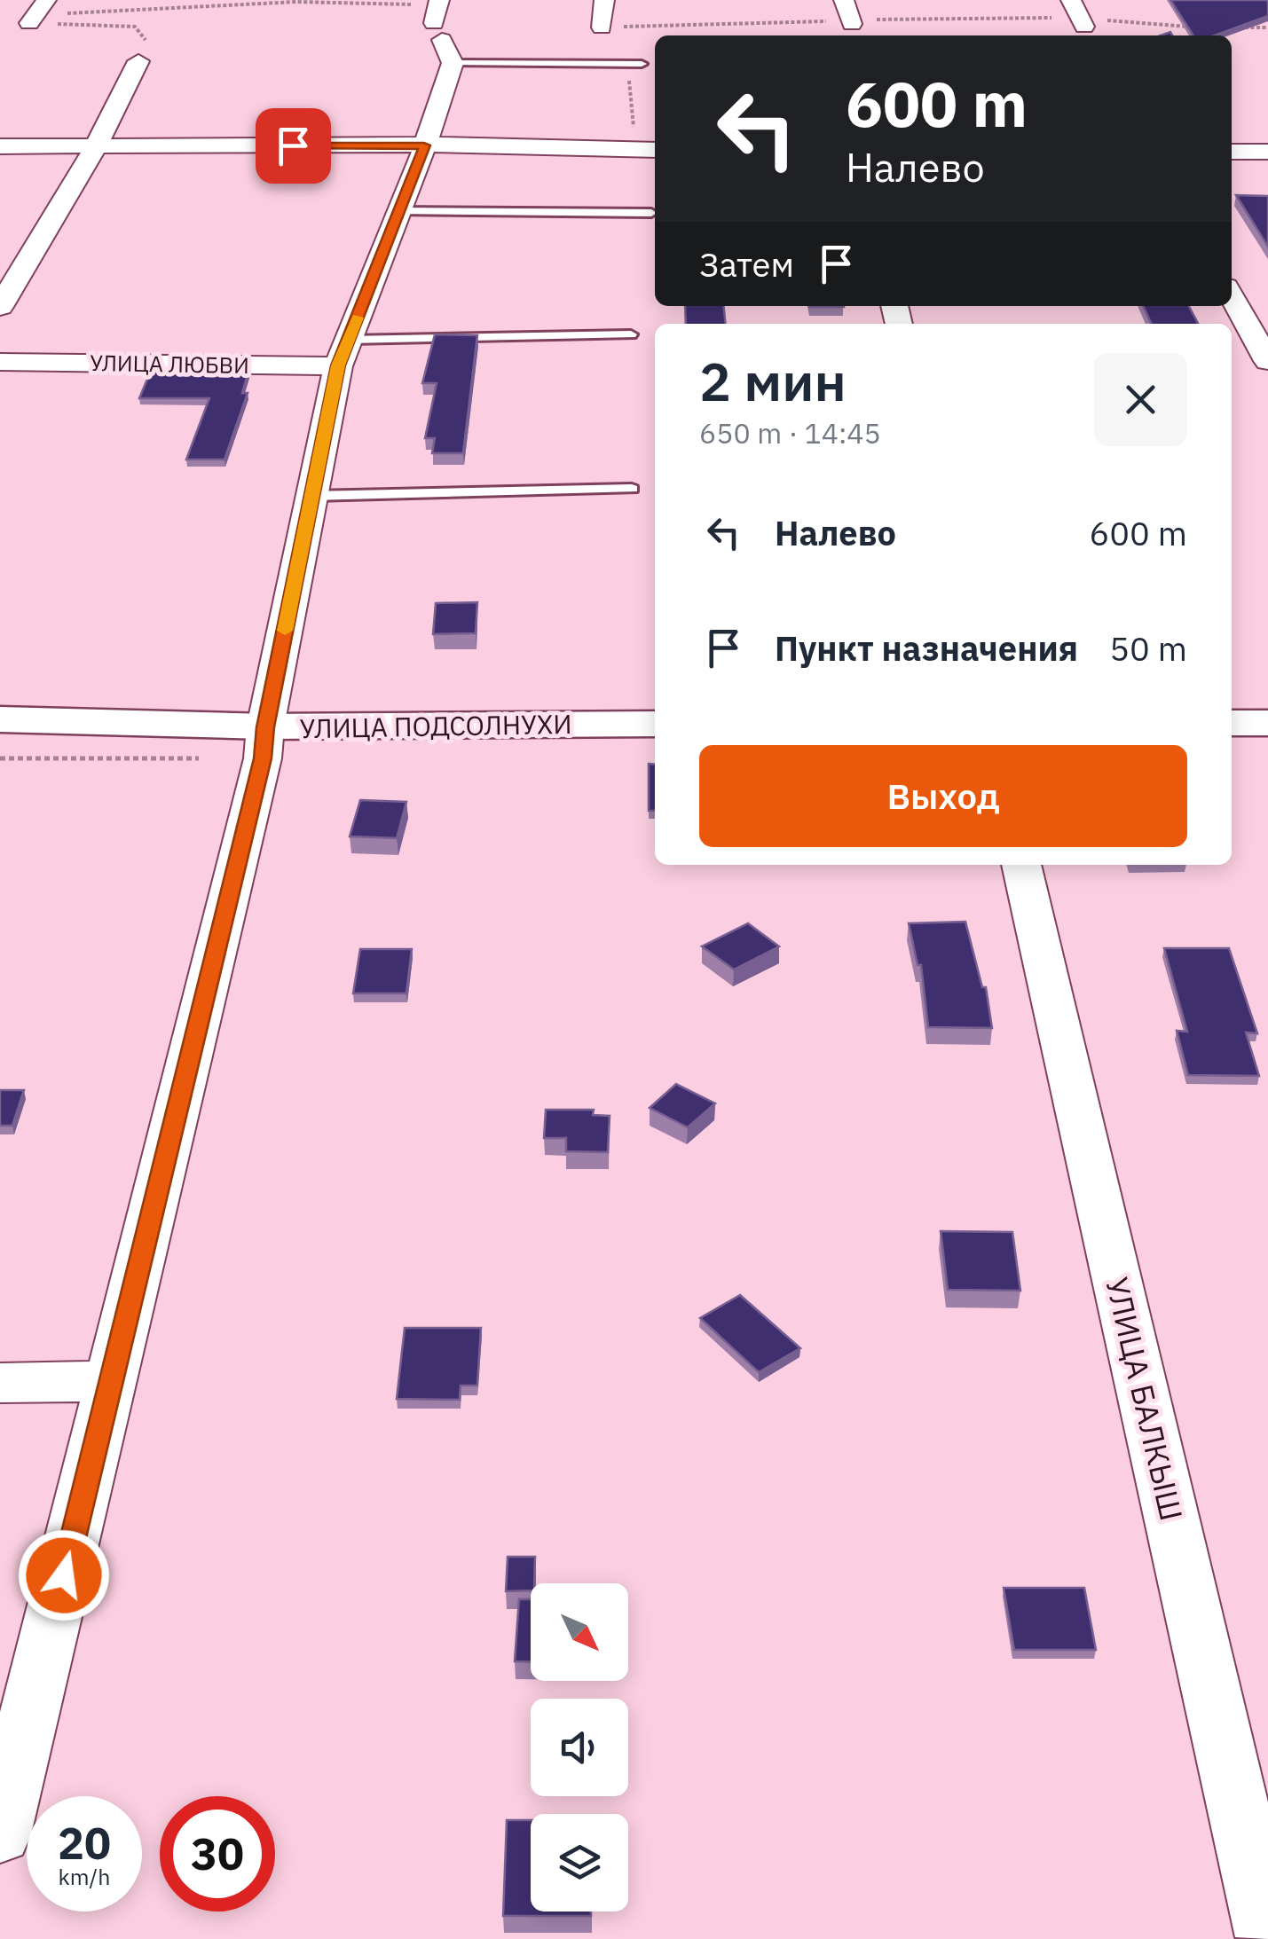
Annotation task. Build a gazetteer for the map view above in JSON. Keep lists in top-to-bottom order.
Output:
{
  "streets": {
    "street": ["УЛИЦА ЛЮБВИ", "УЛИЦА ПОДСОЛНУХИ", "УЛИЦА БАЛКЫШ"]
  },
  "north": "bottom right",
  "page": {
    "turn": ["600 m", "Налево"],
    "then": "Затем",
    "heading": ["2 мин", "650 m · 14:45"],
    "list": [
      {
        "name": "Налево",
        "value": "600 m"
      },
      {
        "name": "Пункт назначения",
        "value": "50 m"
      }
    ],
    "buttons": "Выход",
    "speed": "20 km/h",
    "limit": "30"
  }
}
